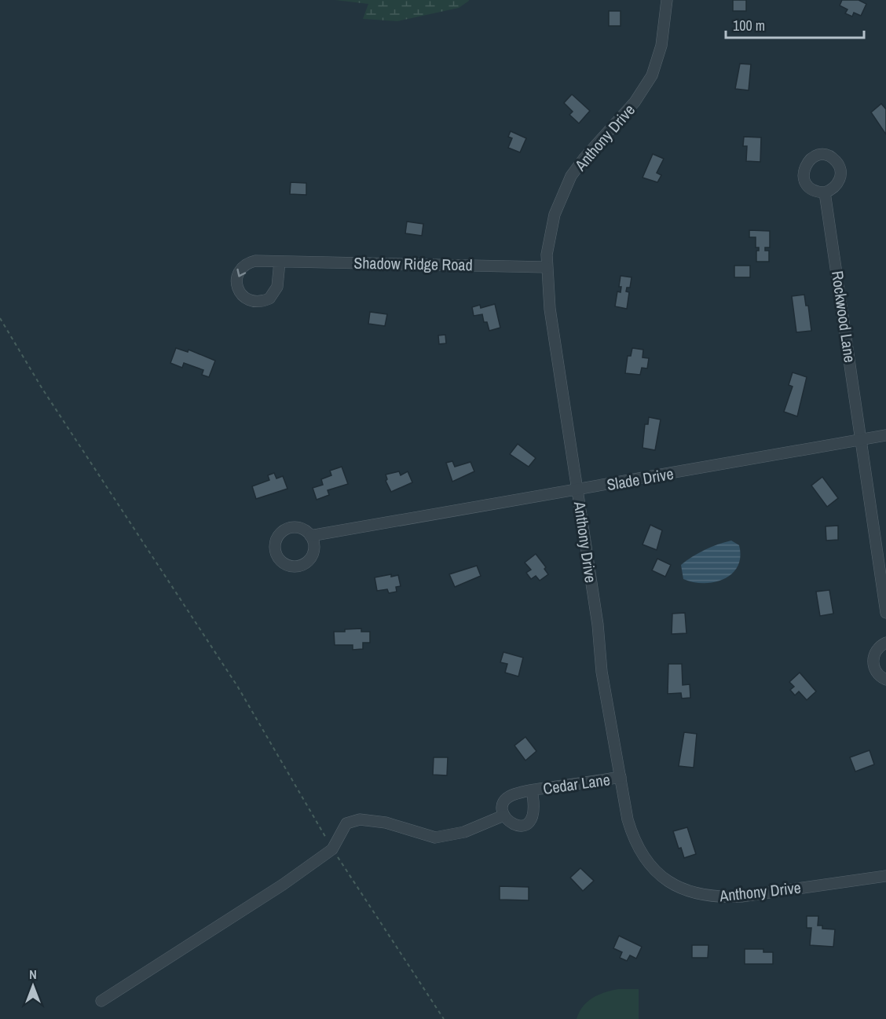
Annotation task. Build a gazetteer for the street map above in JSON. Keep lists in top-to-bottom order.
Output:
{
  "streets": {
    "street": [
      "Anthony Drive",
      "Shadow Ridge Road",
      "Rockwood Lane",
      "Slade Drive",
      "Cedar Lane"
    ]
  },
  "crossings": [
    ["Anthony Drive", "Shadow Ridge Road"],
    ["Anthony Drive", "Slade Drive"],
    ["Anthony Drive", "Cedar Lane"],
    ["Rockwood Lane", "Slade Drive"]
  ],
  "scale_bar": "100 m",
  "north": "top"
}
